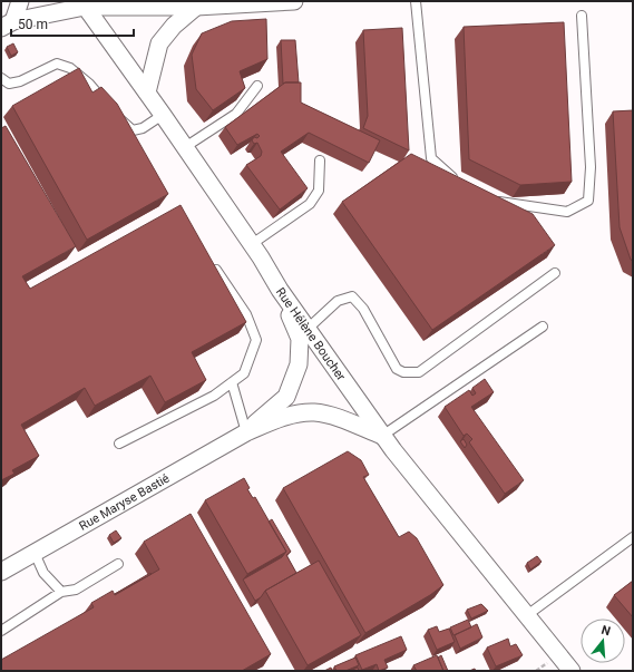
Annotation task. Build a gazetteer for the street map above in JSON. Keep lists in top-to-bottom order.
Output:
{
  "streets": {
    "street": ["Rue Hélène Boucher", "Rue Maryse Bastié"]
  },
  "crossings": [
    ["Rue Hélène Boucher", "Rue Maryse Bastié"]
  ],
  "scale_bar": "50 m",
  "north": "top"
}
